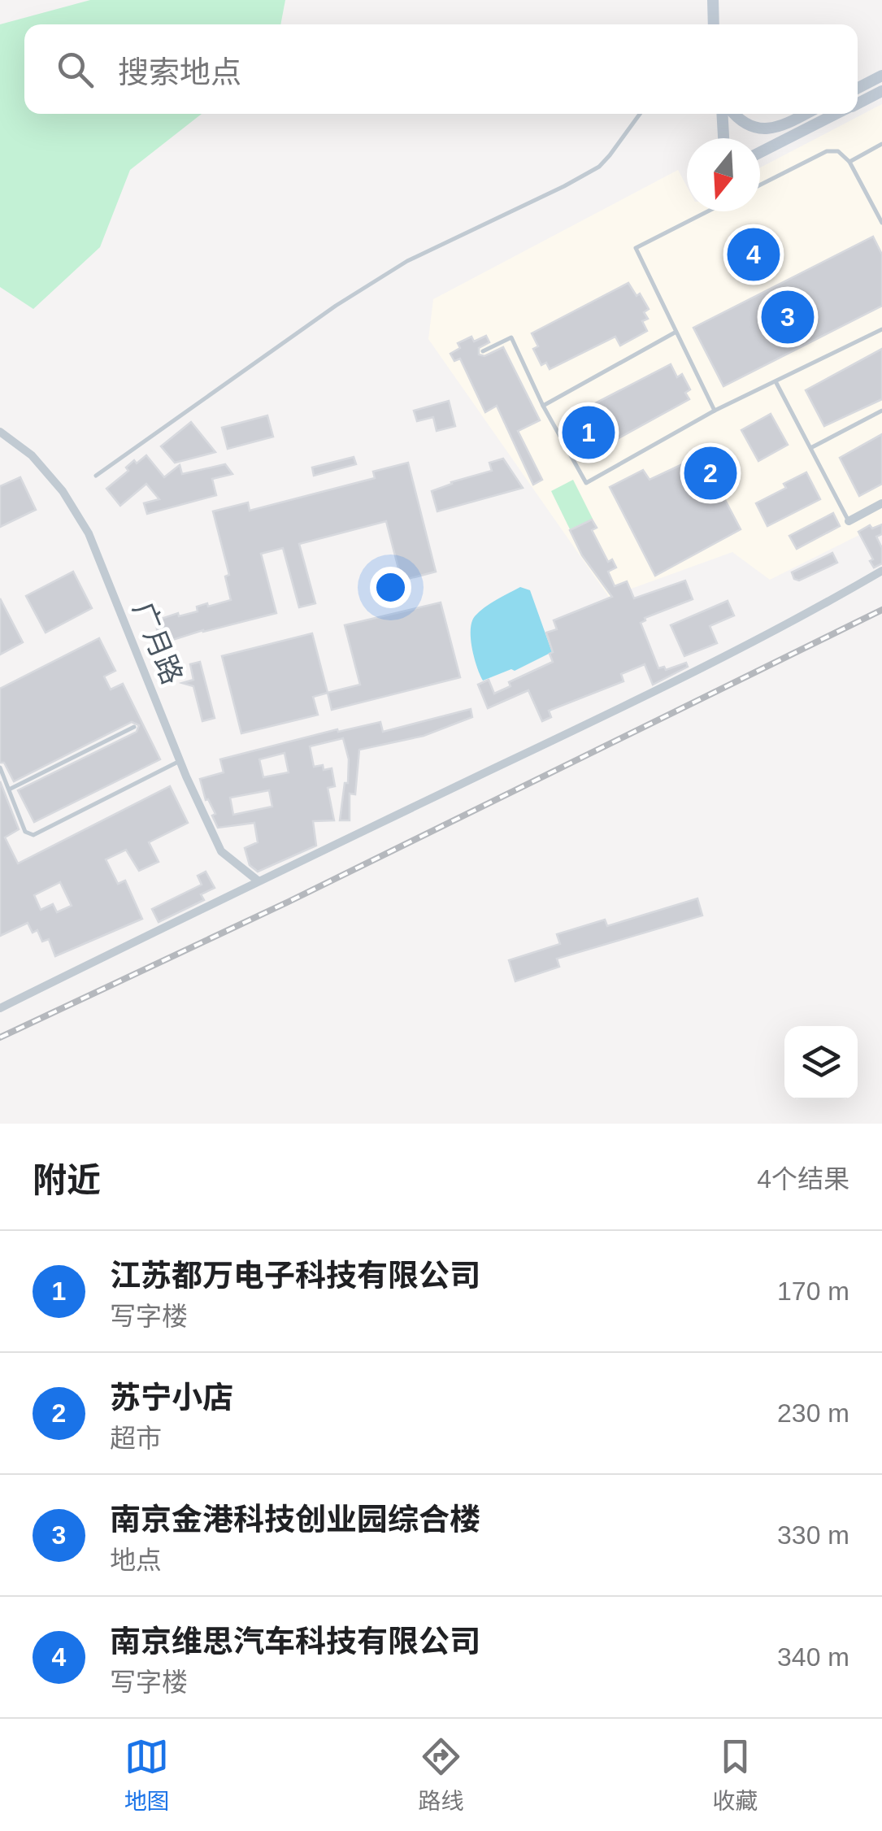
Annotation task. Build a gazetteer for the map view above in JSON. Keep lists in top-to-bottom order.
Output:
{
  "streets": {
    "street": ["广月路"]
  },
  "north": "bottom",
  "page": {
    "search": "搜索地点",
    "pins": [
      "4",
      "3",
      "1",
      "2"
    ],
    "heading": ["附近", "4个结果"],
    "list": [
      {
        "mark": "1",
        "name": "江苏都万电子科技有限公司",
        "note": "写字楼",
        "value": "170 m"
      },
      {
        "mark": "2",
        "name": "苏宁小店",
        "note": "超市",
        "value": "230 m"
      },
      {
        "mark": "3",
        "name": "南京金港科技创业园综合楼",
        "note": "地点",
        "value": "330 m"
      },
      {
        "mark": "4",
        "name": "南京维思汽车科技有限公司",
        "note": "写字楼",
        "value": "340 m"
      }
    ],
    "nav": ["地图", "路线", "收藏"]
  }
}
